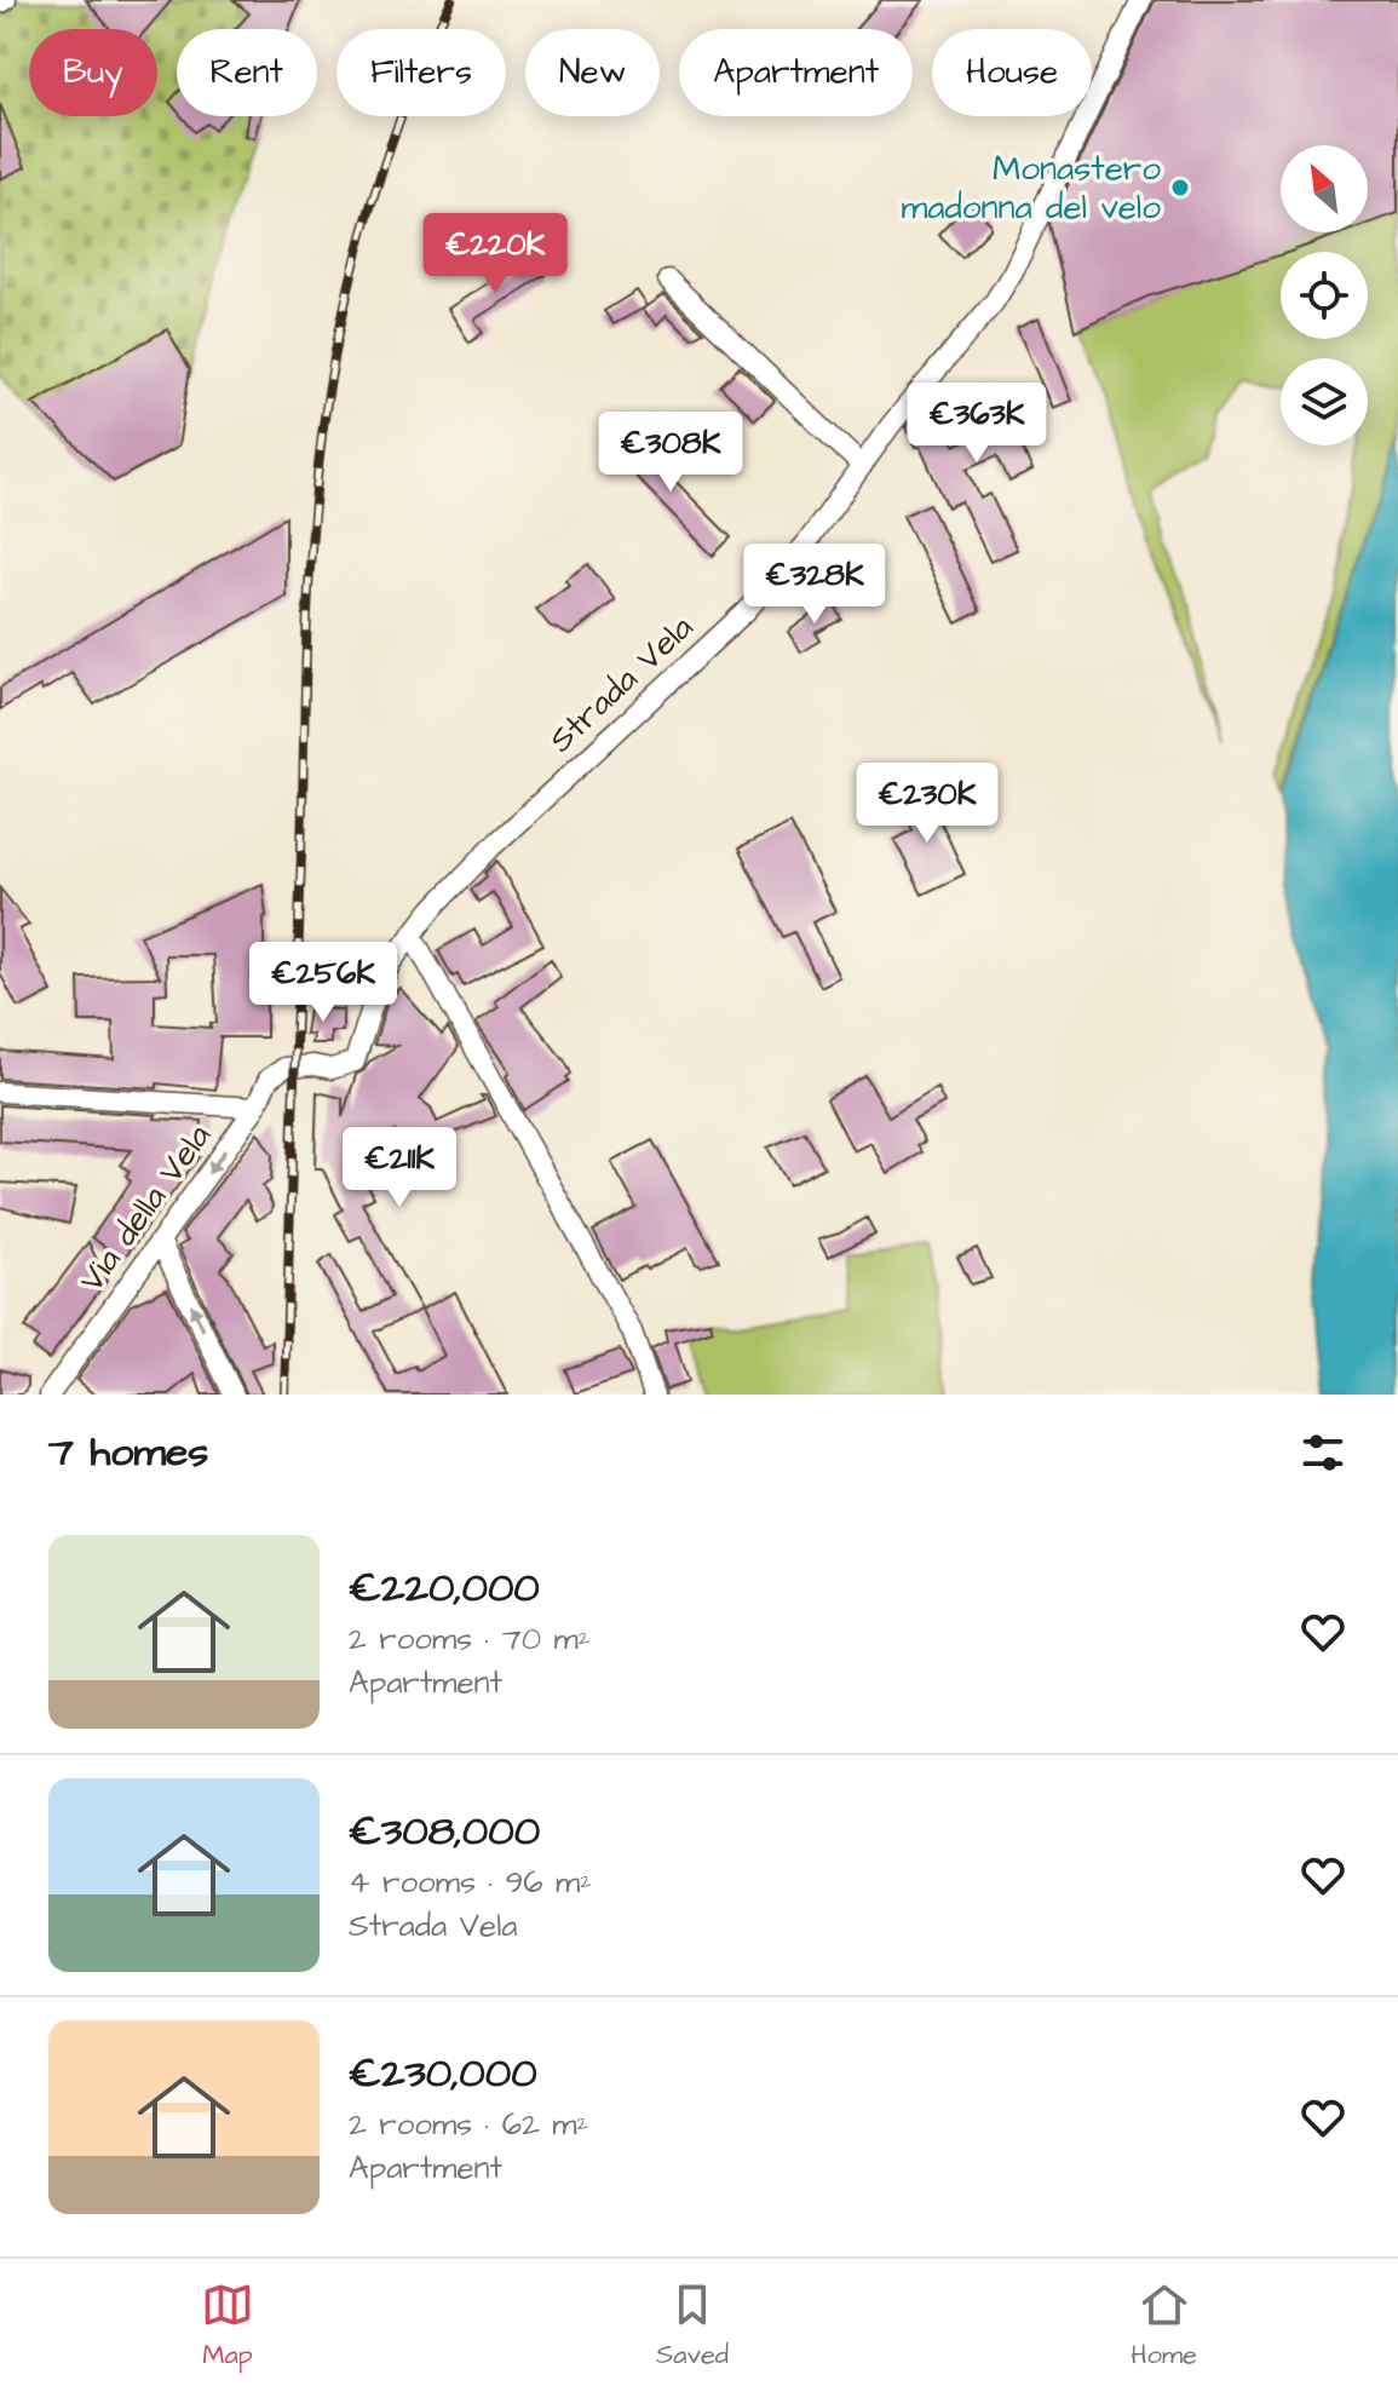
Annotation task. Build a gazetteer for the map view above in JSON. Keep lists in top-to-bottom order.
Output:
{
  "streets": {
    "street": ["Strada Vela", "Via della Vela"]
  },
  "crossings": [
    ["Strada Vela", "Via della Vela"]
  ],
  "one_way": ["Via della Vela"],
  "places": ["Monastero madonna del velo"],
  "north": "top left",
  "page": {
    "chip": [
      "Buy",
      "Rent",
      "Filters",
      "New",
      "Apartment",
      "House"
    ],
    "price": [
      "€220K",
      "€363K",
      "€308K",
      "€328K",
      "€230K",
      "€256K",
      "€211K"
    ],
    "heading": "7 homes",
    "list": [
      {
        "name": "€220,000",
        "note": "2 rooms · 70 m² · Apartment"
      },
      {
        "name": "€308,000",
        "note": "4 rooms · 96 m² · Strada Vela"
      },
      {
        "name": "€230,000",
        "note": "2 rooms · 62 m² · Apartment"
      }
    ],
    "tabs": ["Map", "Saved", "Home"]
  }
}
